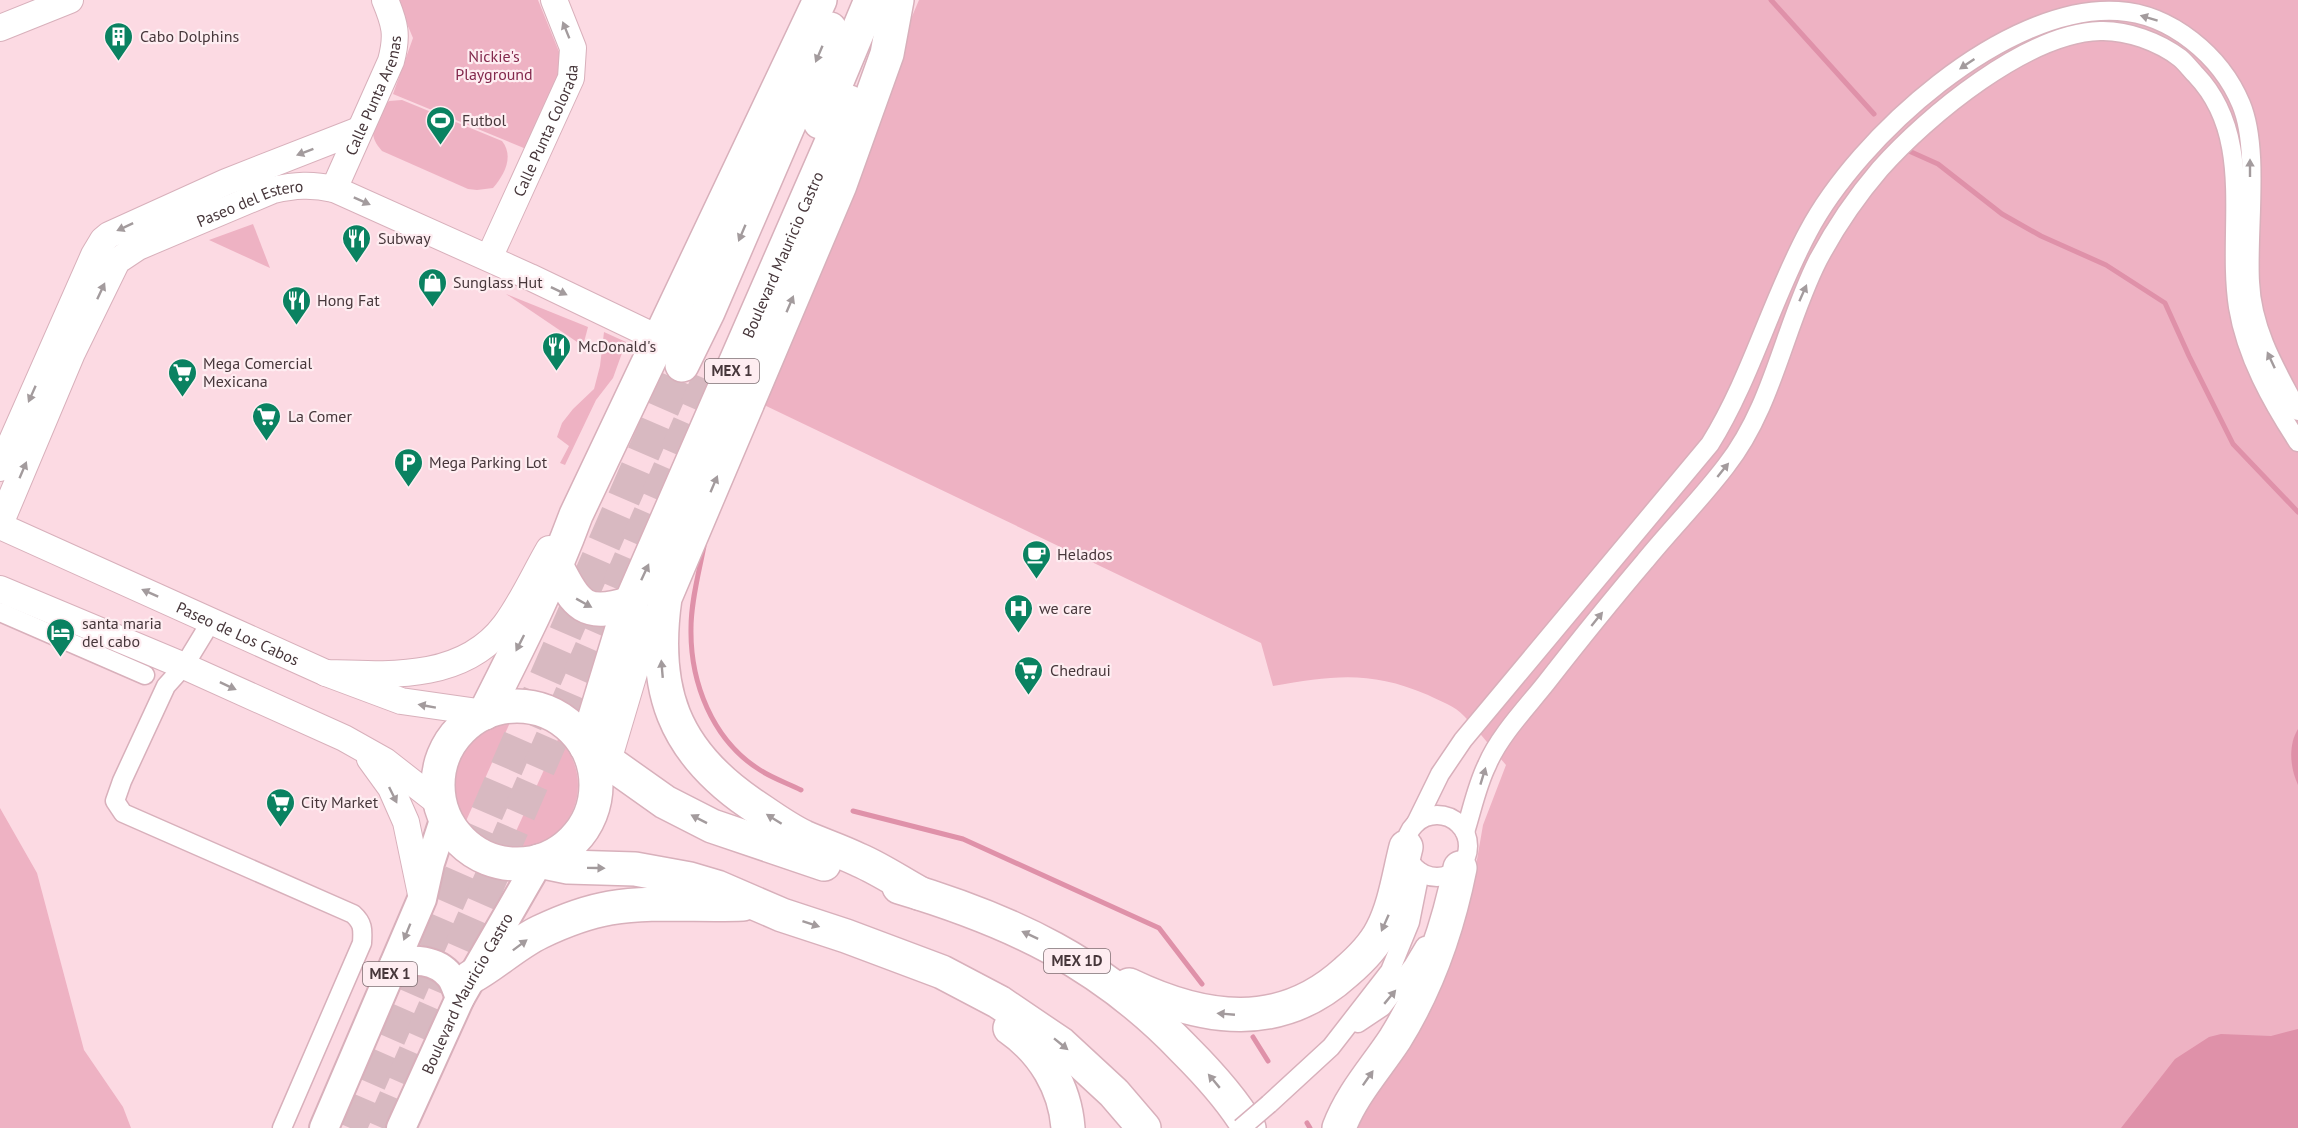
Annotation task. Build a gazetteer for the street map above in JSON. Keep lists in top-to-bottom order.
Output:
{
  "streets": {
    "highway": ["Boulevard Mauricio Castro", "MEX 1", "MEX 1D"],
    "street": [
      "Calle Punta Arenas",
      "Calle Punta Colorada",
      "Paseo del Estero",
      "Paseo de Los Cabos"
    ]
  },
  "crossings": [
    ["Calle Punta Arenas", "Paseo del Estero"],
    ["Calle Punta Colorada", "Paseo del Estero"],
    ["Paseo del Estero", "Paseo de Los Cabos"],
    ["Boulevard Mauricio Castro", "MEX 1"],
    ["Boulevard Mauricio Castro", "Paseo de Los Cabos"],
    ["Boulevard Mauricio Castro", "MEX 1D"],
    ["MEX 1", "Paseo de Los Cabos"],
    ["MEX 1", "MEX 1D"],
    ["Paseo de Los Cabos", "MEX 1D"]
  ],
  "parks": ["Nickie's Playground"],
  "places": {
    "building": ["Cabo Dolphins"],
    "sports": ["Futbol"],
    "restaurant": ["Subway", "Hong Fat", "McDonald's"],
    "shop": ["Sunglass Hut"],
    "supermarket": [
      "Mega Comercial Mexicana",
      "La Comer",
      "Chedraui",
      "City Market"
    ],
    "parking": ["Mega Parking Lot"],
    "cafe": ["Helados"],
    "hospital": ["we care"],
    "hotel": ["santa maria del cabo"]
  }
}
